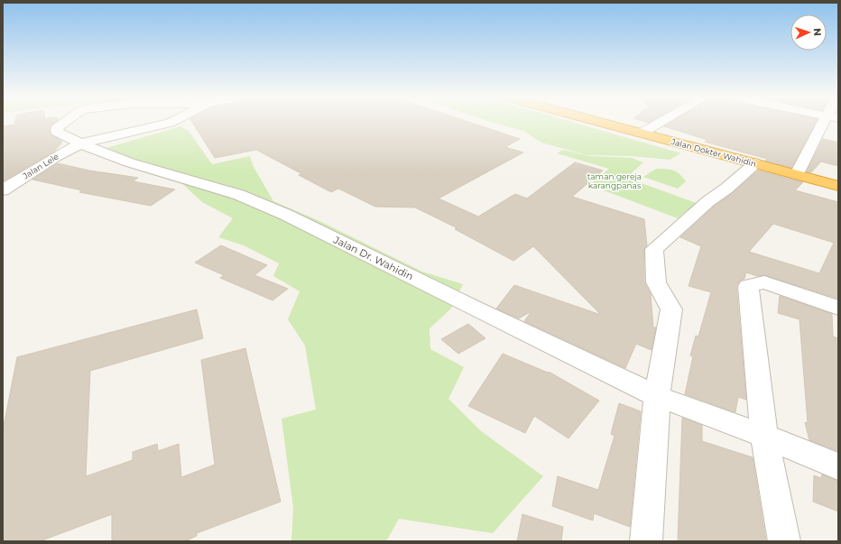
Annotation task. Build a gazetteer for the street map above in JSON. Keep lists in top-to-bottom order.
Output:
{
  "streets": {
    "highway": ["Jalan Dokter Wahidin"],
    "street": ["Jalan Lele", "Jalan Dr. Wahidin"]
  },
  "crossings": [
    ["Jalan Lele", "Jalan Dr. Wahidin"]
  ],
  "parks": ["taman gereja karangpanas"],
  "north": "right"
}
